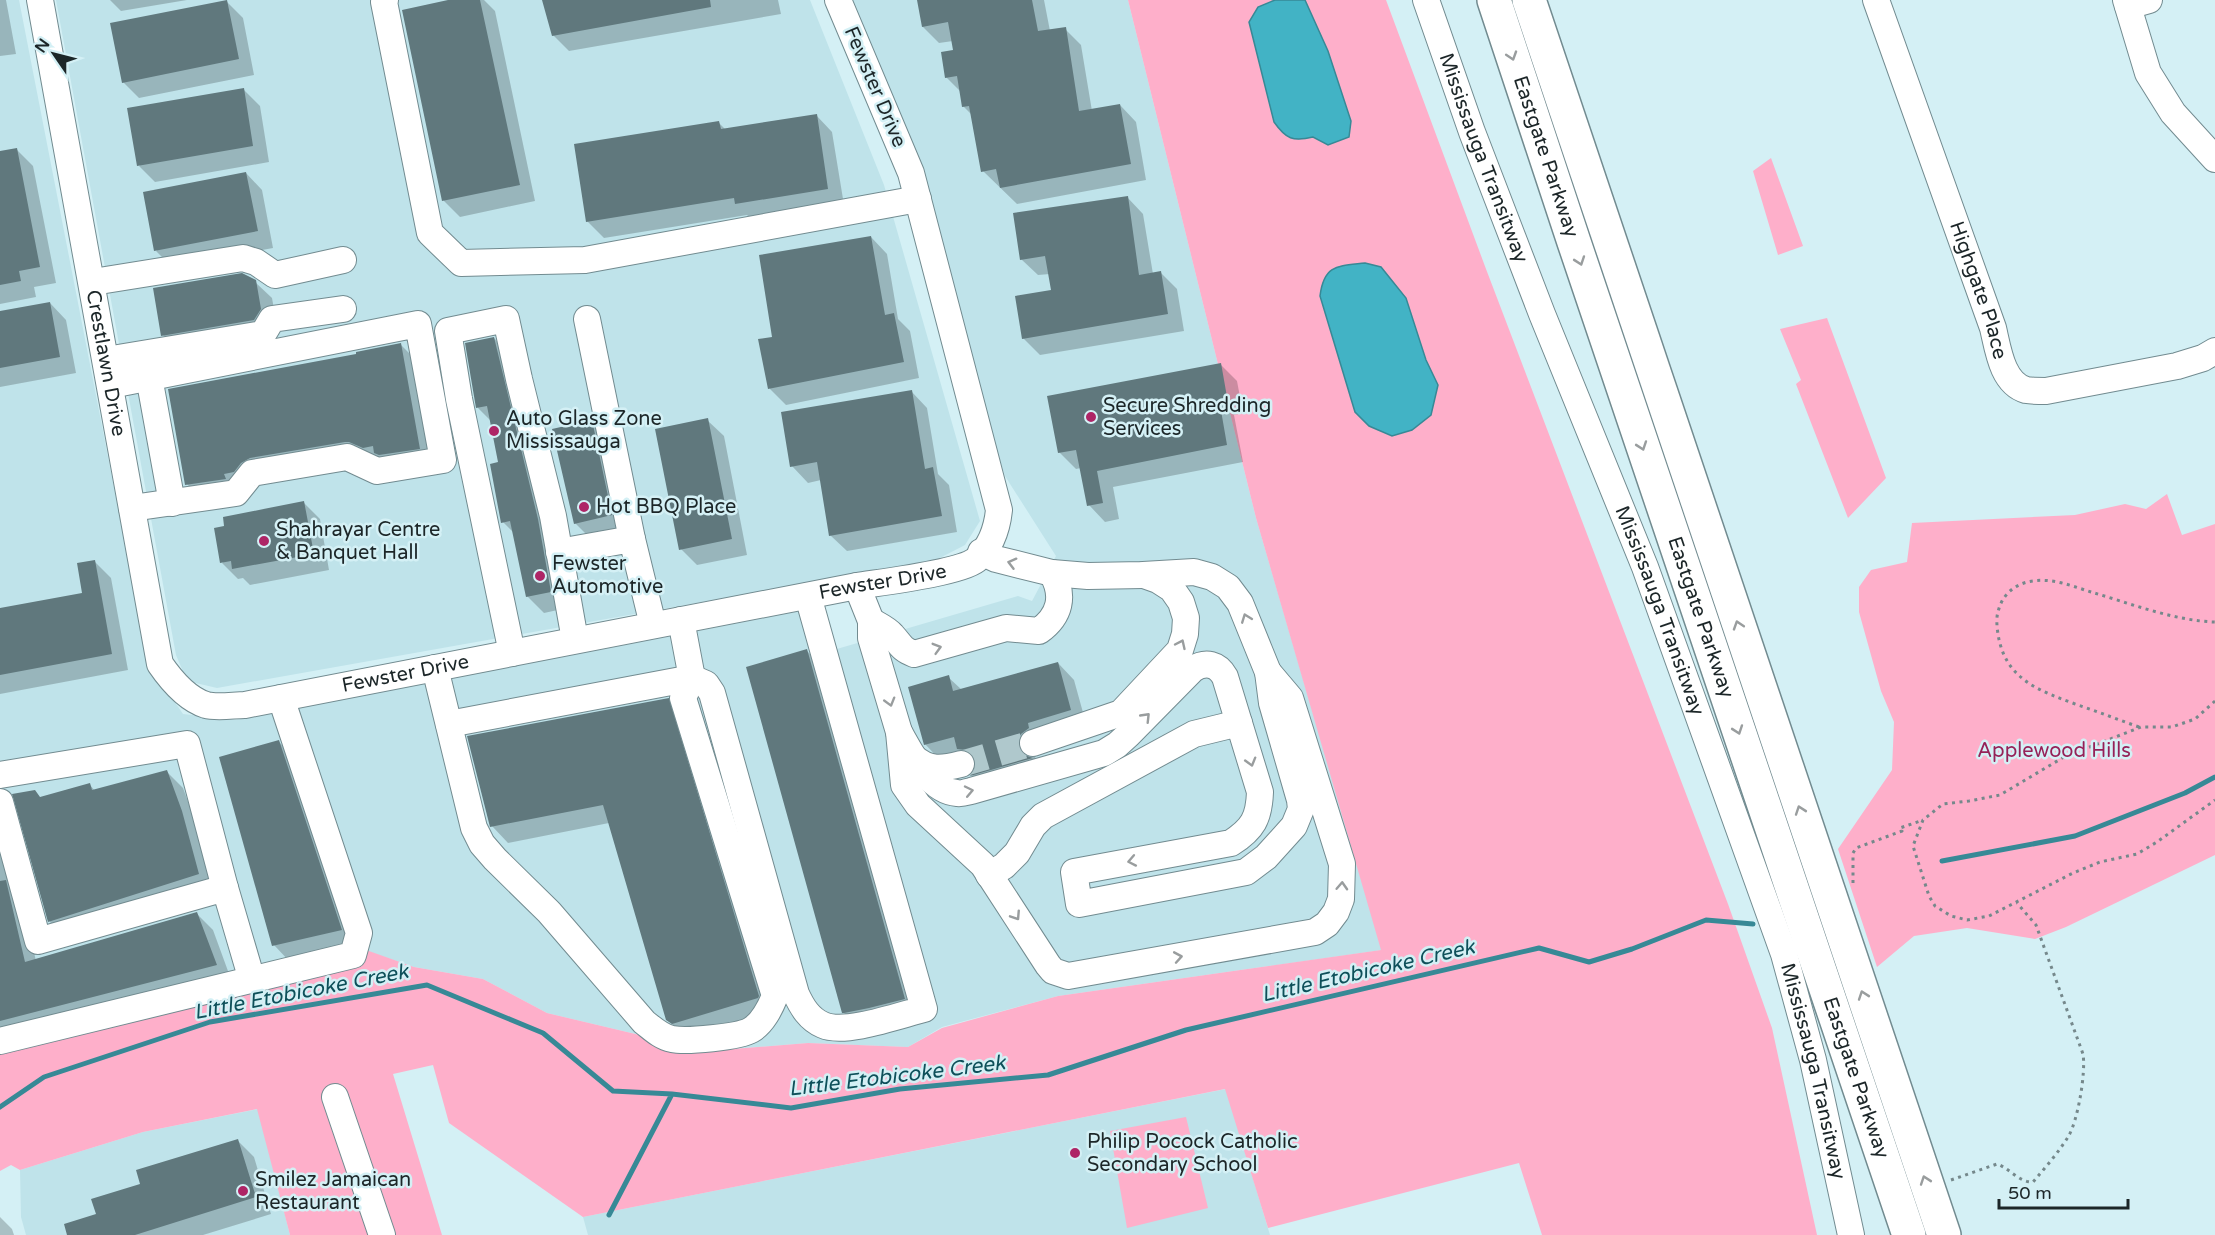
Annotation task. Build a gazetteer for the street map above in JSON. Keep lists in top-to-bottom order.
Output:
{
  "streets": {
    "main road": ["Eastgate Parkway"],
    "street": [
      "Fewster Drive",
      "Mississauga Transitway",
      "Highgate Place",
      "Crestlawn Drive"
    ]
  },
  "crossings": [
    ["Fewster Drive", "Crestlawn Drive"]
  ],
  "water": ["Little Etobicoke Creek"],
  "parks": ["Applewood Hills"],
  "places": [
    "Secure Shredding Services",
    "Auto Glass Zone Mississauga",
    "Hot BBQ Place",
    "Shahrayar Centre & Banquet Hall",
    "Fewster Automotive",
    "Philip Pocock Catholic Secondary School",
    "Smilez Jamaican Restaurant"
  ],
  "scale_bar": "50 m",
  "north": "top left"
}
